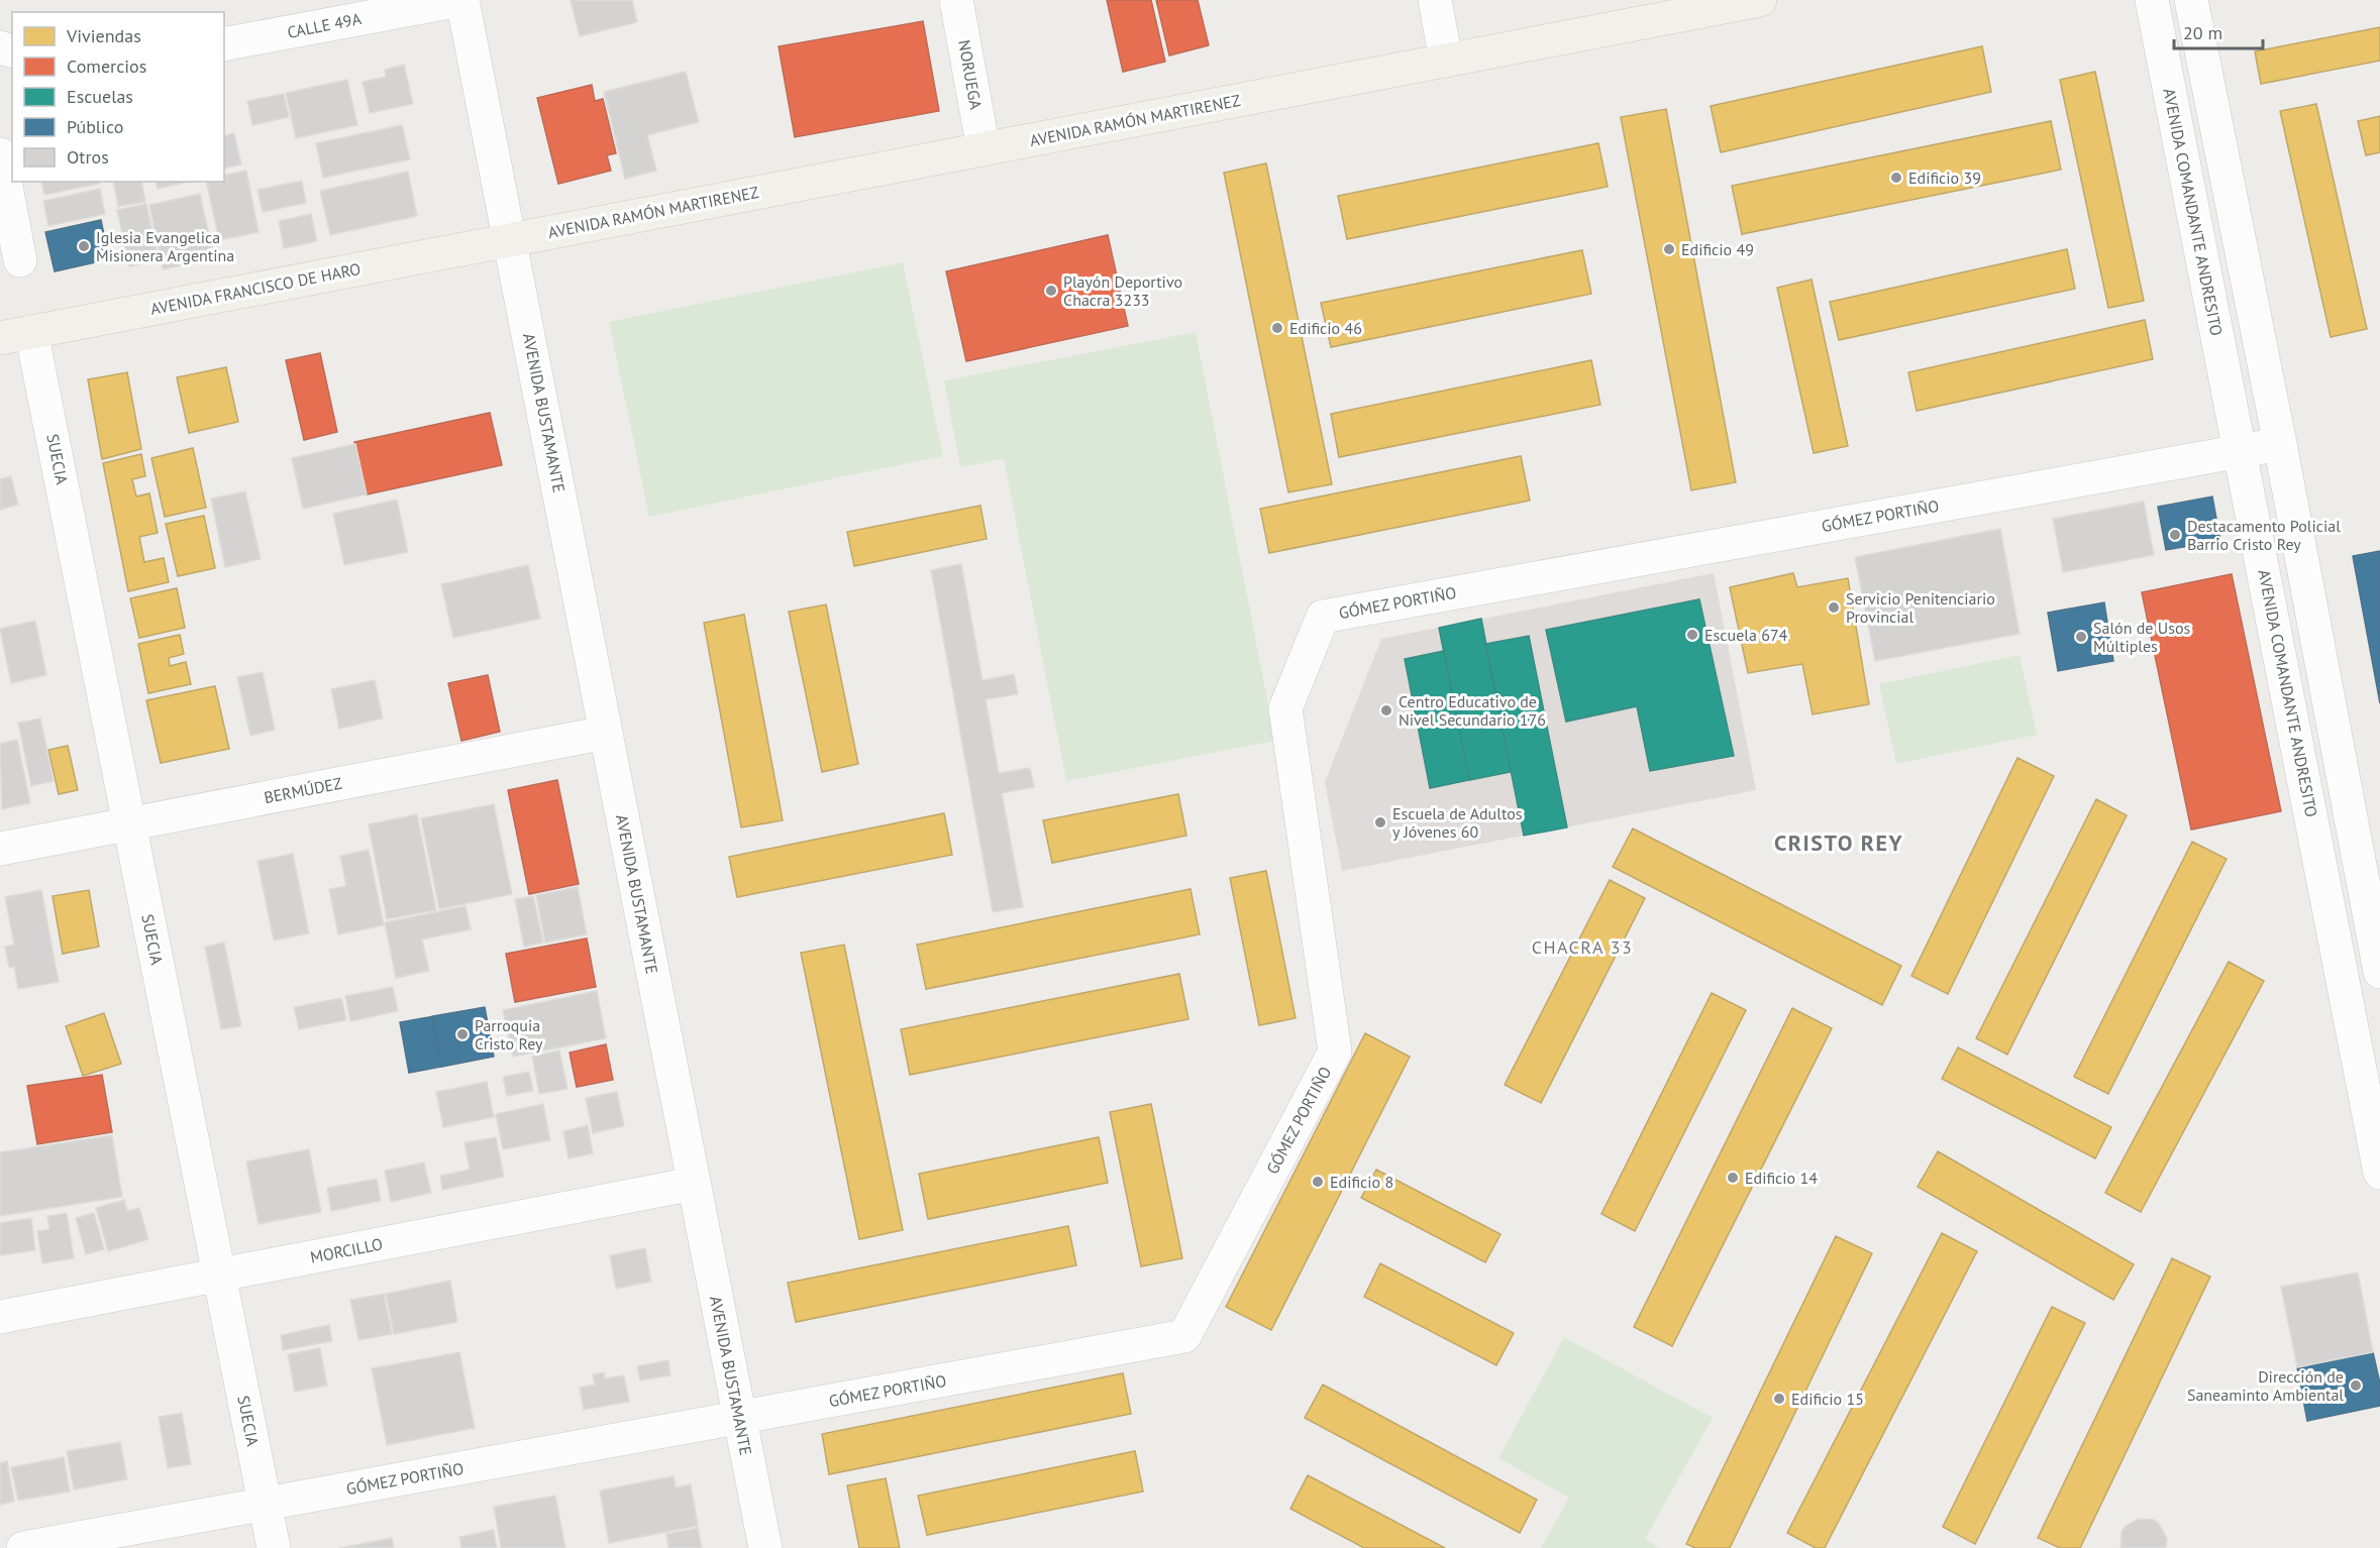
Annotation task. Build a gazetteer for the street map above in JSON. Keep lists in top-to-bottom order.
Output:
{
  "streets": {
    "main road": ["AVENIDA RAMÓN MARTIRENEZ", "AVENIDA FRANCISCO DE HARO"],
    "street": [
      "CALLE 49A",
      "NORUEGA",
      "AVENIDA COMANDANTE ANDRESITO",
      "AVENIDA BUSTAMANTE",
      "SUECIA",
      "GÓMEZ PORTIÑO",
      "BERMÚDEZ",
      "MORCILLO"
    ]
  },
  "crossings": [
    ["CALLE 49A", "AVENIDA BUSTAMANTE"],
    ["NORUEGA", "AVENIDA RAMÓN MARTIRENEZ"],
    ["AVENIDA RAMÓN MARTIRENEZ", "AVENIDA FRANCISCO DE HARO"],
    ["AVENIDA RAMÓN MARTIRENEZ", "AVENIDA BUSTAMANTE"],
    ["AVENIDA COMANDANTE ANDRESITO", "GÓMEZ PORTIÑO"],
    ["AVENIDA FRANCISCO DE HARO", "AVENIDA BUSTAMANTE"],
    ["AVENIDA FRANCISCO DE HARO", "SUECIA"],
    ["AVENIDA BUSTAMANTE", "GÓMEZ PORTIÑO"],
    ["AVENIDA BUSTAMANTE", "BERMÚDEZ"],
    ["AVENIDA BUSTAMANTE", "MORCILLO"],
    ["SUECIA", "GÓMEZ PORTIÑO"],
    ["SUECIA", "BERMÚDEZ"],
    ["SUECIA", "MORCILLO"]
  ],
  "districts": ["CRISTO REY", "CHACRA 33"],
  "places": [
    "Edificio 39",
    "Iglesia Evangelica Misionera Argentina",
    "Edificio 49",
    "Playón Deportivo Chacra 3233",
    "Edificio 46",
    "Destacamento Policial Barrio Cristo Rey",
    "Servicio Penitenciario Provincial",
    "Escuela 674",
    "Salón de Usos Múltiples",
    "Centro Educativo de Nivel Secundario 176",
    "Escuela de Adultos y Jóvenes 60",
    "Parroquia Cristo Rey",
    "Edificio 14",
    "Edificio 8",
    "Dirección de Saneaminto Ambiental",
    "Edificio 15"
  ],
  "legend": [
    "Viviendas",
    "Comercios",
    "Escuelas",
    "Público",
    "Otros"
  ],
  "scale_bar": "20 m"
}
